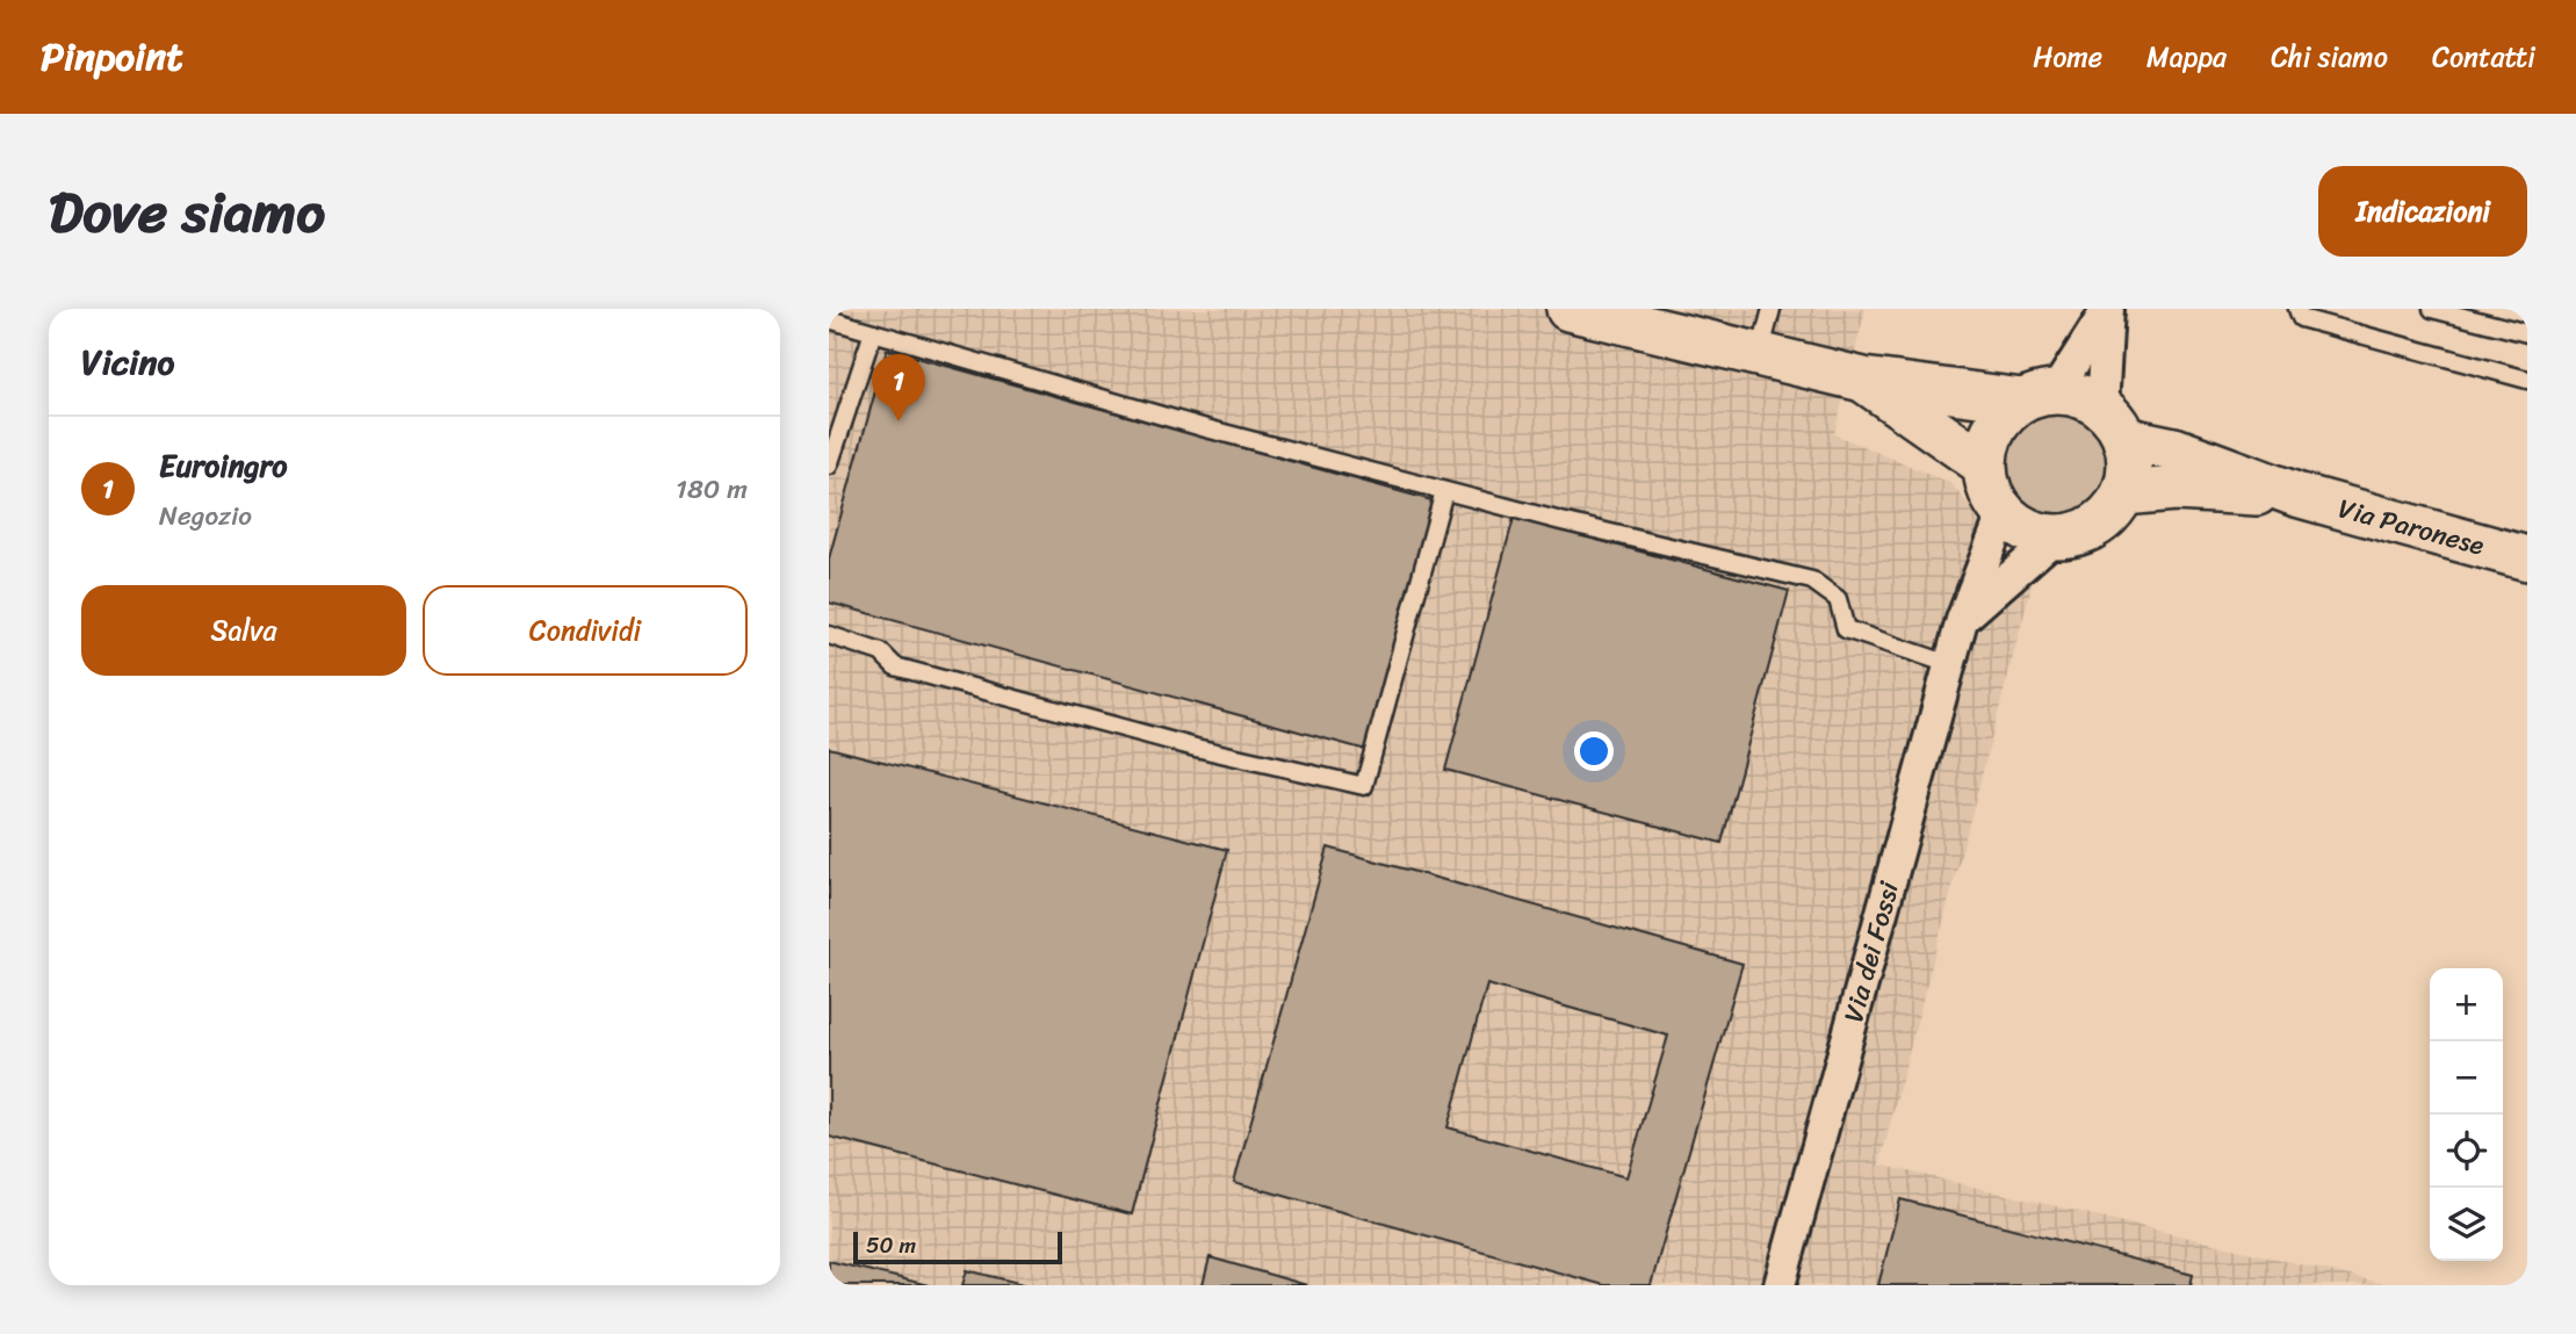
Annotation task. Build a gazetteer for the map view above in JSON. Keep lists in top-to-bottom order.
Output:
{
  "streets": {
    "main road": ["Via Paronese"],
    "street": ["Via dei Fossi"]
  },
  "crossings": [
    ["Via Paronese", "Via dei Fossi"]
  ],
  "scale_bar": "50 m",
  "page": {
    "header": "Pinpoint",
    "nav": [
      "Home",
      "Mappa",
      "Chi siamo",
      "Contatti"
    ],
    "title": "Dove siamo",
    "buttons": [
      "Indicazioni",
      ["Salva", "Condividi"]
    ],
    "heading": "Vicino",
    "pins": "1",
    "list": [
      {
        "mark": "1",
        "name": "Euroingro",
        "note": "Negozio",
        "value": "180 m"
      }
    ],
    "map_buttons": ["+", "−"],
    "scale": "50 m"
  }
}
